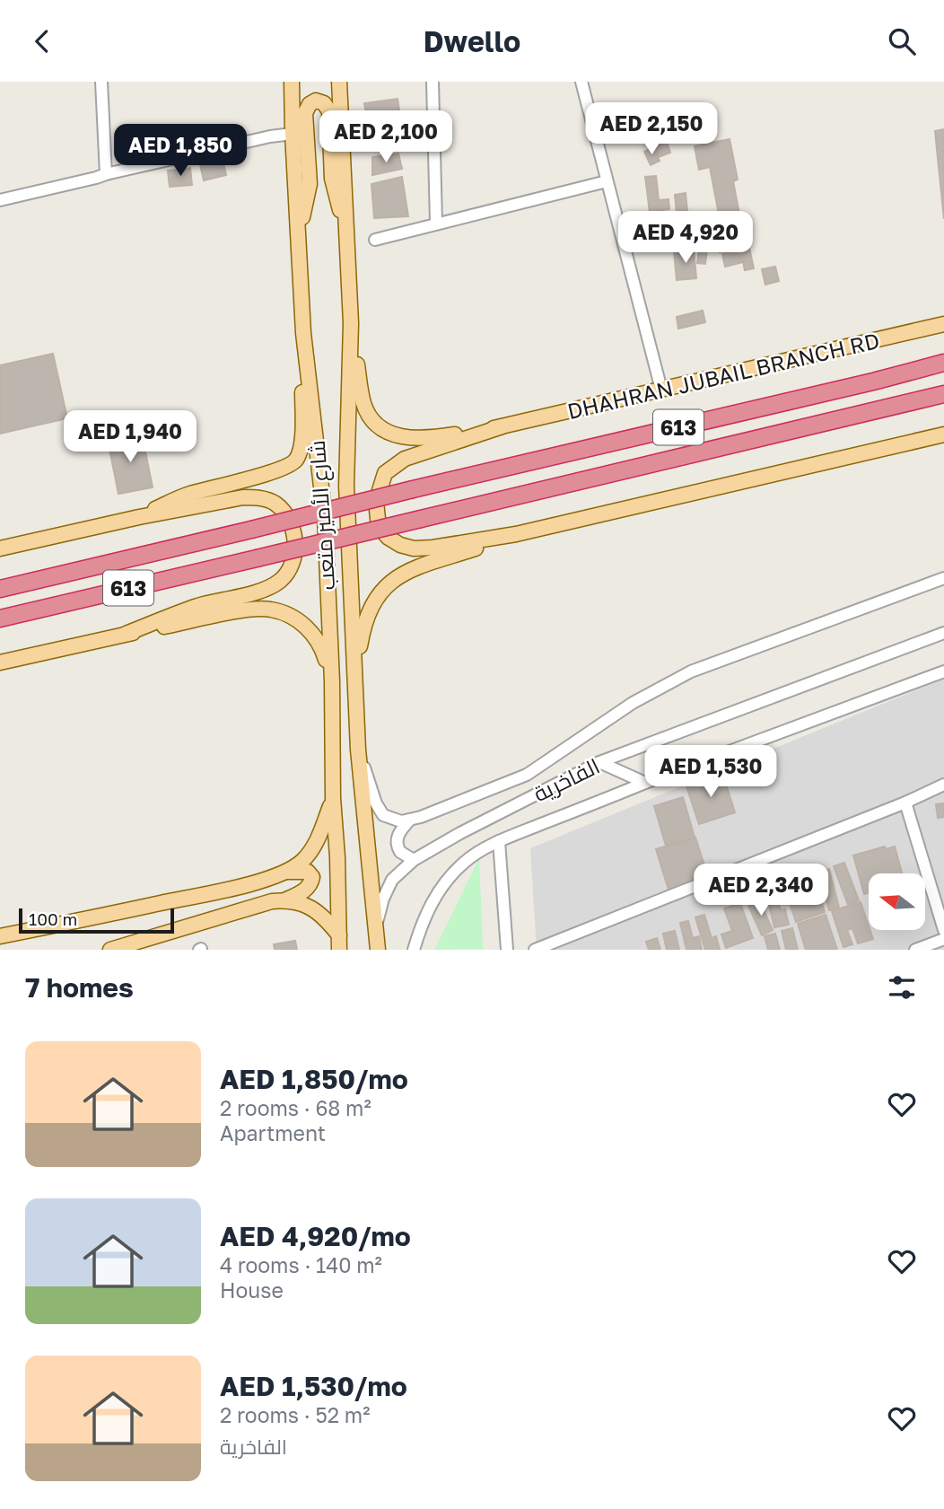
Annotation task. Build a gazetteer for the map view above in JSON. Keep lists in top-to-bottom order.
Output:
{
  "streets": {
    "highway": ["613"],
    "main road": ["DHAHRAN JUBAIL BRANCH RD", "شارع الأمير متعب"],
    "street": ["الفاخرية"]
  },
  "crossings": [
    ["شارع الأمير متعب", "الفاخرية"]
  ],
  "scale_bar": "100 m",
  "north": "left",
  "page": {
    "header": "Dwello",
    "price": [
      "AED 2,150",
      "AED 2,100",
      "AED 1,850",
      "AED 4,920",
      "AED 1,940",
      "AED 1,530",
      "AED 2,340"
    ],
    "scale": "100 m",
    "heading": "7 homes",
    "list": [
      {
        "name": "AED 1,850/mo",
        "note": "2 rooms · 68 m² · Apartment"
      },
      {
        "name": "AED 4,920/mo",
        "note": "4 rooms · 140 m² · House"
      },
      {
        "name": "AED 1,530/mo",
        "note": "2 rooms · 52 m² · الفاخرية"
      }
    ]
  }
}
